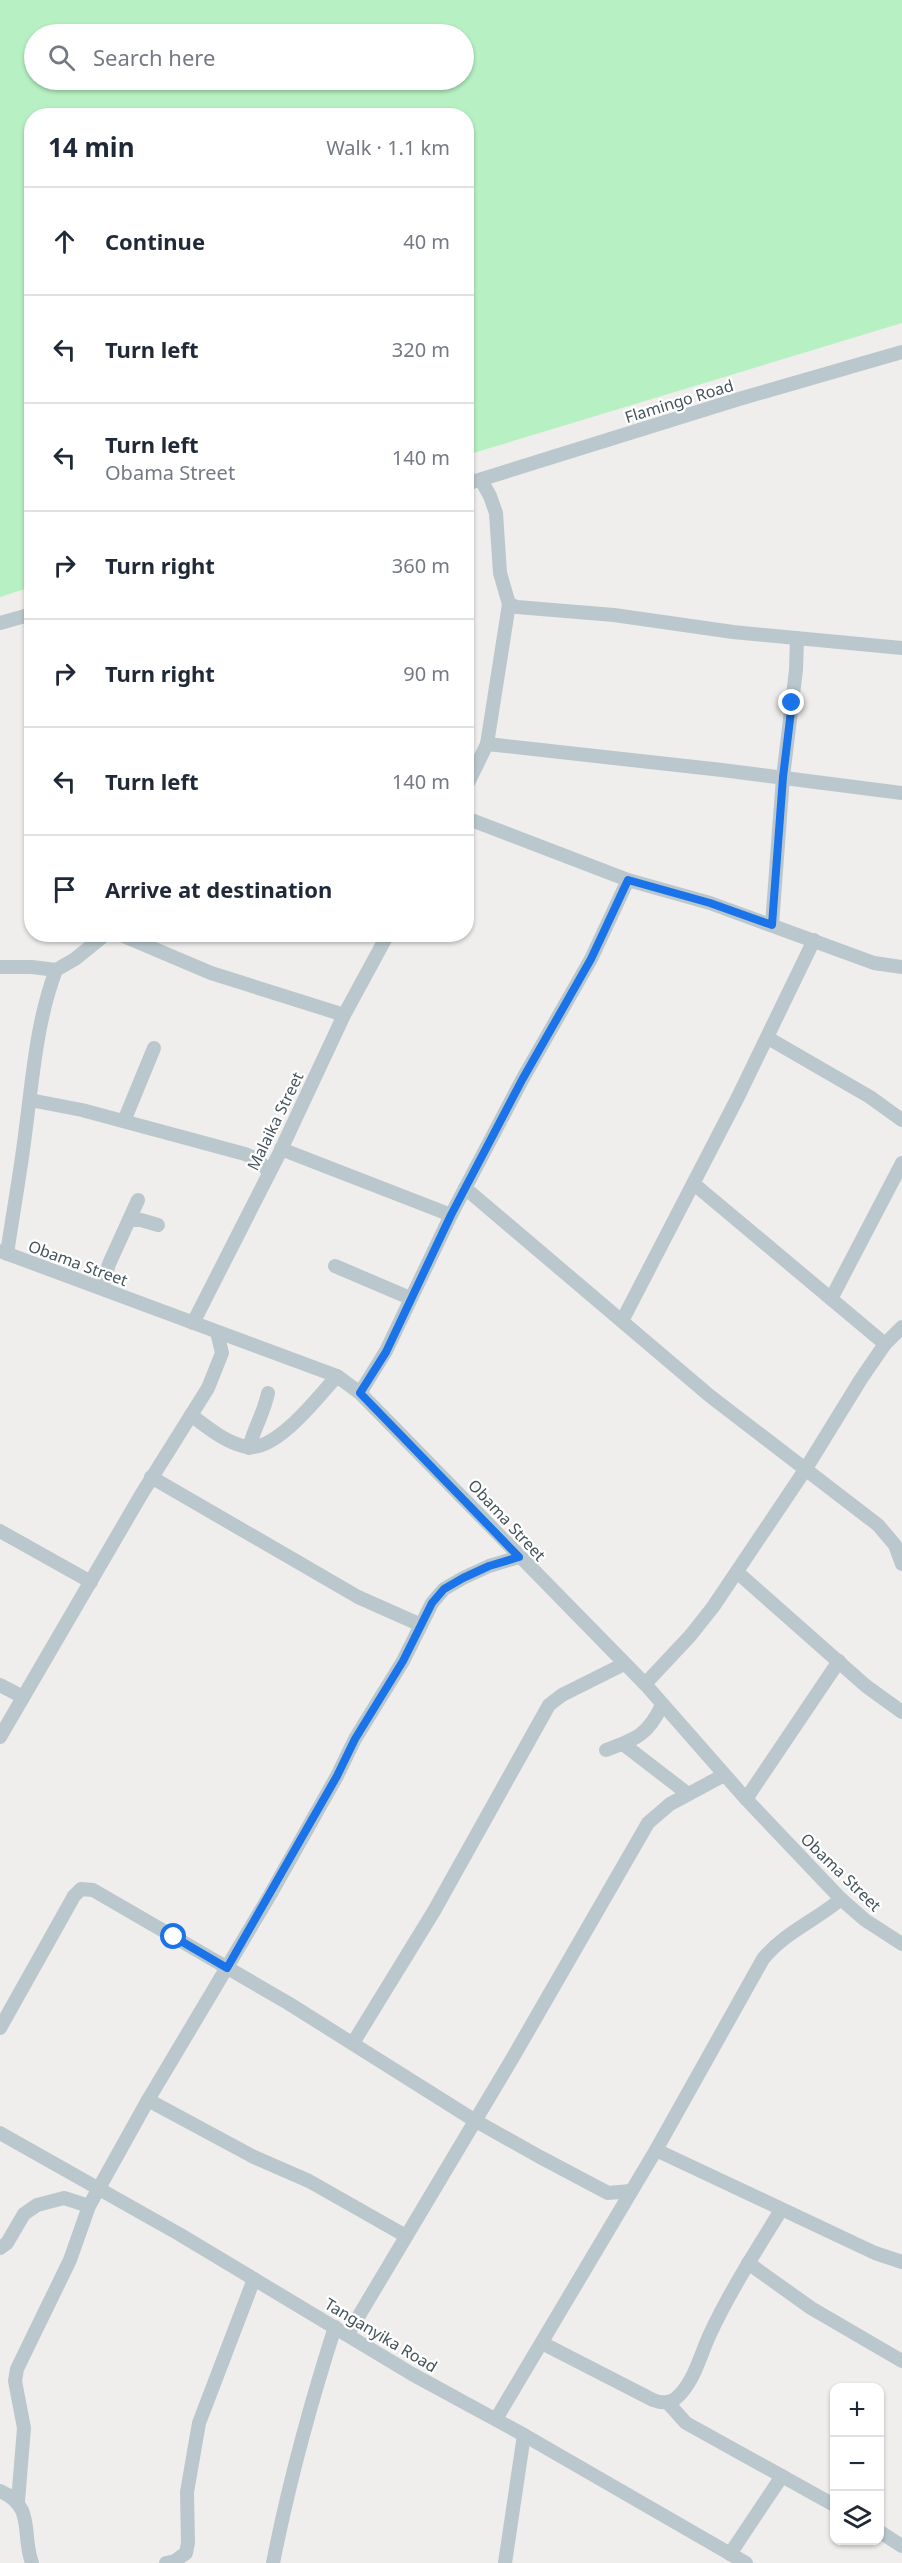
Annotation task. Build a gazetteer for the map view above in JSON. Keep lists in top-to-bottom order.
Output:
{
  "streets": {
    "street": [
      "Flamingo Road",
      "Malaika Street",
      "Obama Street",
      "Tanganyika Road"
    ]
  },
  "crossings": [
    ["Malaika Street", "Obama Street"]
  ],
  "page": {
    "search": "Search here",
    "heading": ["14 min", "Walk · 1.1 km"],
    "list": [
      ["Continue", "40 m"],
      ["Turn left", "320 m"],
      ["Turn left", "Obama Street", "140 m"],
      ["Turn right", "360 m"],
      ["Turn right", "90 m"],
      ["Turn left", "140 m"],
      "Arrive at destination"
    ],
    "map_buttons": ["+", "−"]
  }
}
